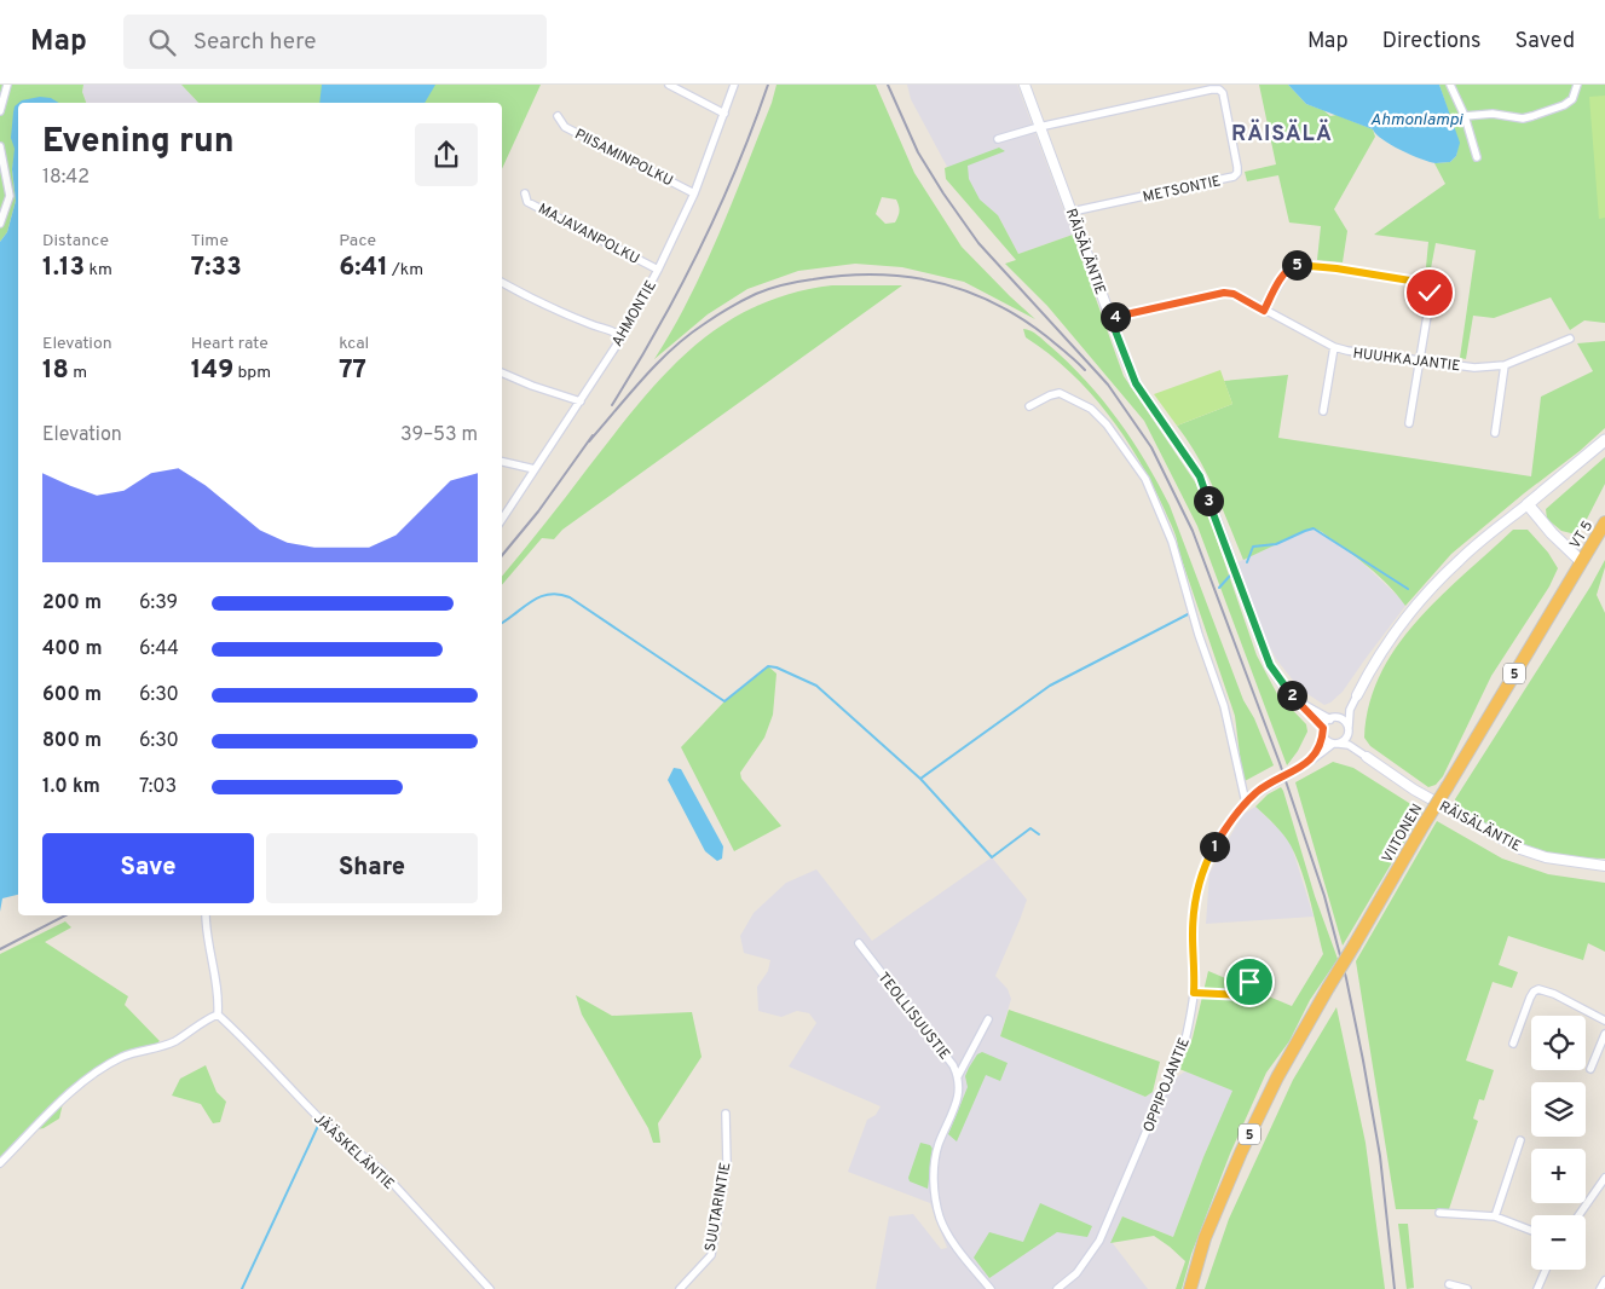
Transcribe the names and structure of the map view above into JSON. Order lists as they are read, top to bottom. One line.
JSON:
{"streets":{"highway":["VT 5","5","VIITONEN"],"street":["PIISAMINPOLKU","METSONTIE","MAJAVANPOLKU","RÄISÄLÄNTIE","AHMONTIE","HUUHKAJANTIE","TEOLLISUUSTIE","OPPIPOJANTIE","JÄÄSKELÄNTIE","SUUTARINTIE"]},"crossings":[["PIISAMINPOLKU","AHMONTIE"],["METSONTIE","RÄISÄLÄNTIE"],["MAJAVANPOLKU","AHMONTIE"],["RÄISÄLÄNTIE","HUUHKAJANTIE"],["VT 5","VIITONEN"]],"districts":["RÄISÄLÄ"],"water":["Ahmonlampi"],"page":{"header":"Map","search":"Search here","nav":["Map","Directions","Saved"],"heading":["Evening run","18:42"],"stats":[["Distance","1.13 km"],["Time","7:33"],["Pace","6:41 /km"],["Elevation","18 m"],["Heart rate","149 bpm"],["kcal","77"]],"pins":["5","4","3","2","1"],"chart":["Elevation","39–53 m"],"list":[{"name":"200 m","note":"6:39"},{"name":"400 m","note":"6:44"},{"name":"600 m","note":"6:30"},{"name":"800 m","note":"6:30"},{"name":"1.0 km","note":"7:03"}],"buttons":["Save","Share"],"map_buttons":["+","−"]}}
